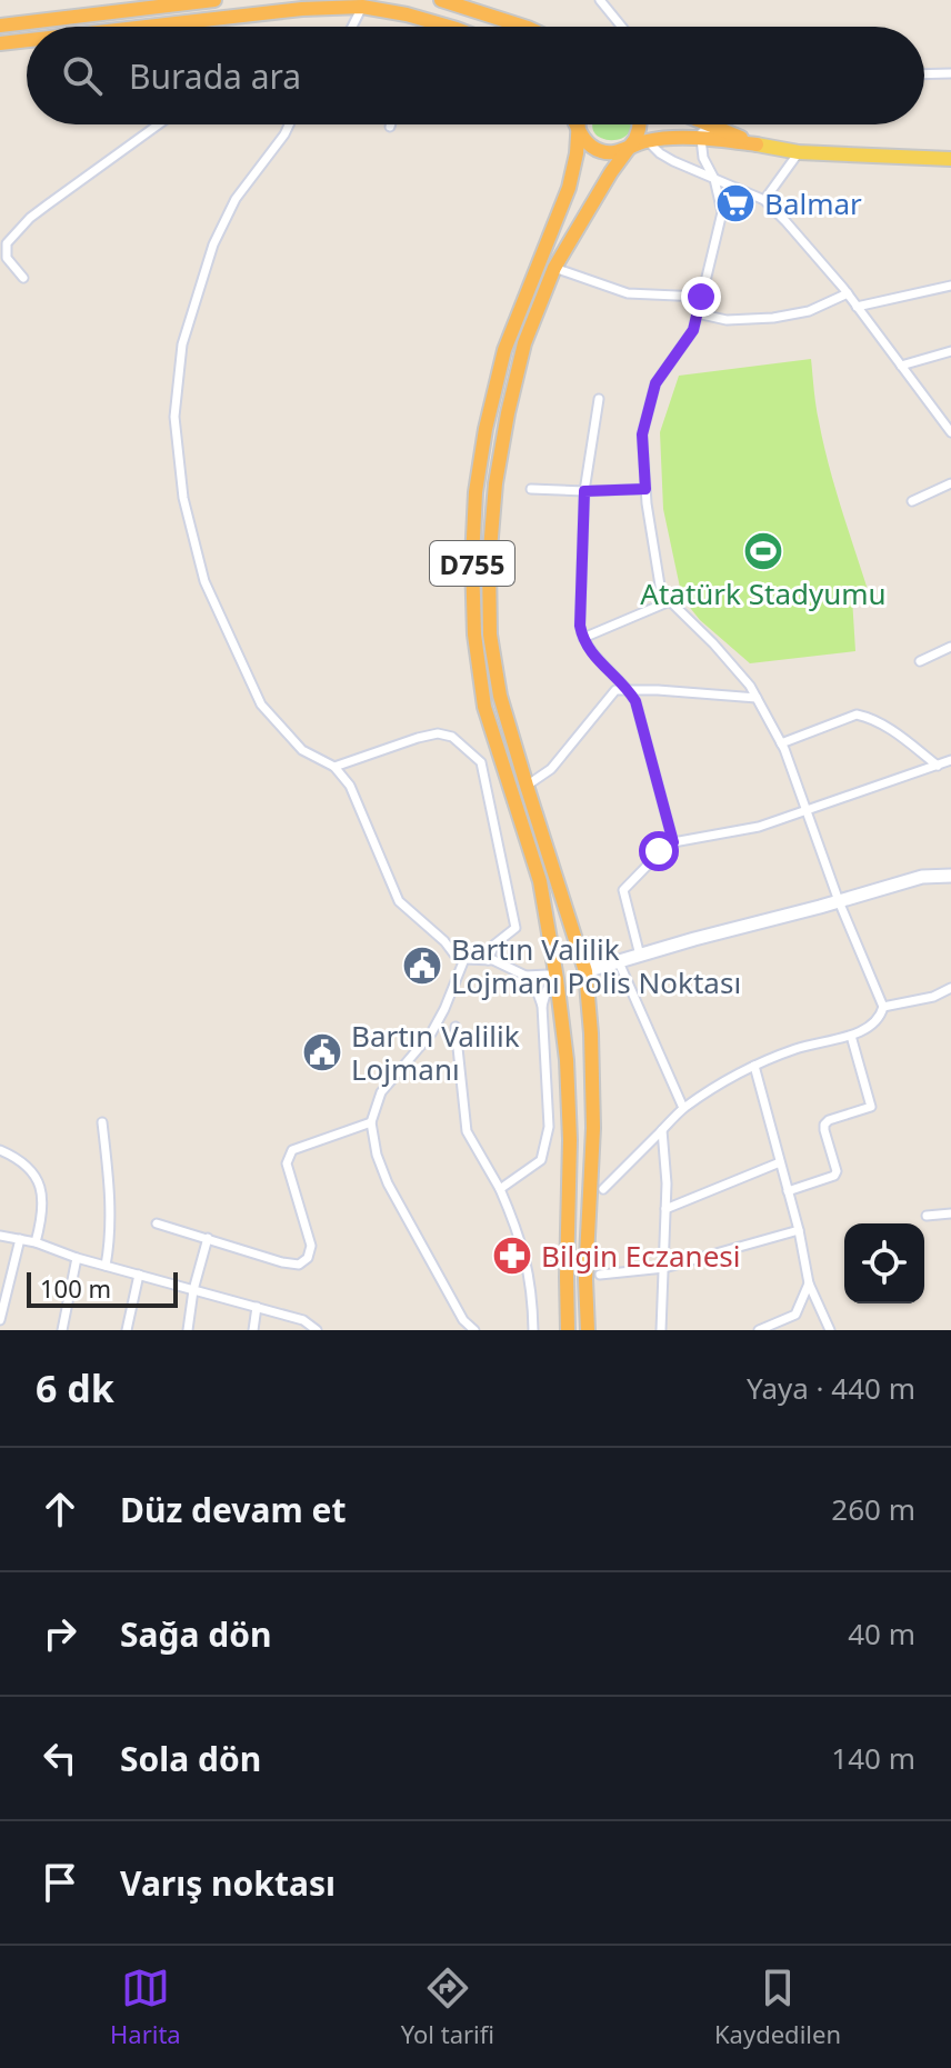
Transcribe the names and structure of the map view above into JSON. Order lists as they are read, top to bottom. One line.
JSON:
{"streets":{"highway":["D755"]},"places":{"supermarket":["Balmar"],"sports":["Atatürk Stadyumu"],"public building":["Bartın Valilik Lojmanı Polis Noktası","Bartın Valilik Lojmanı"],"pharmacy":["Bilgin Eczanesi"]},"scale_bar":"100 m","page":{"search":"Burada ara","scale":"100 m","heading":["6 dk","Yaya · 440 m"],"list":[["Düz devam et","260 m"],["Sağa dön","40 m"],["Sola dön","140 m"],"Varış noktası"],"nav":["Harita","Yol tarifi","Kaydedilen"]}}
